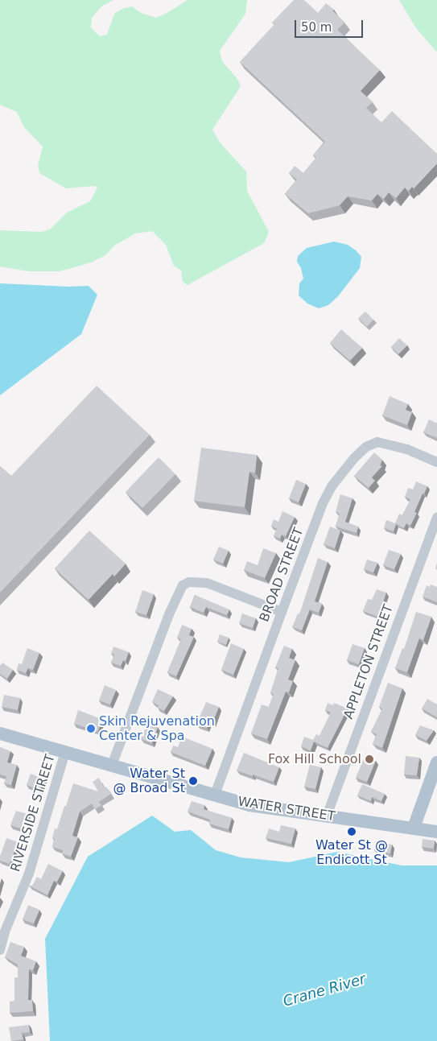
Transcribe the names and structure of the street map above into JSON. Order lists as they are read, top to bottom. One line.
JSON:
{"streets":{"main road":["WATER STREET"],"street":["BROAD STREET","APPLETON STREET","RIVERSIDE STREET"]},"crossings":[["BROAD STREET","WATER STREET"],["APPLETON STREET","WATER STREET"],["WATER STREET","RIVERSIDE STREET"]],"water":["Crane River"],"places":["Skin Rejuvenation Center & Spa","Fox Hill School","Water St @ Broad St","Water St @ Endicott St"],"scale_bar":"50 m"}
